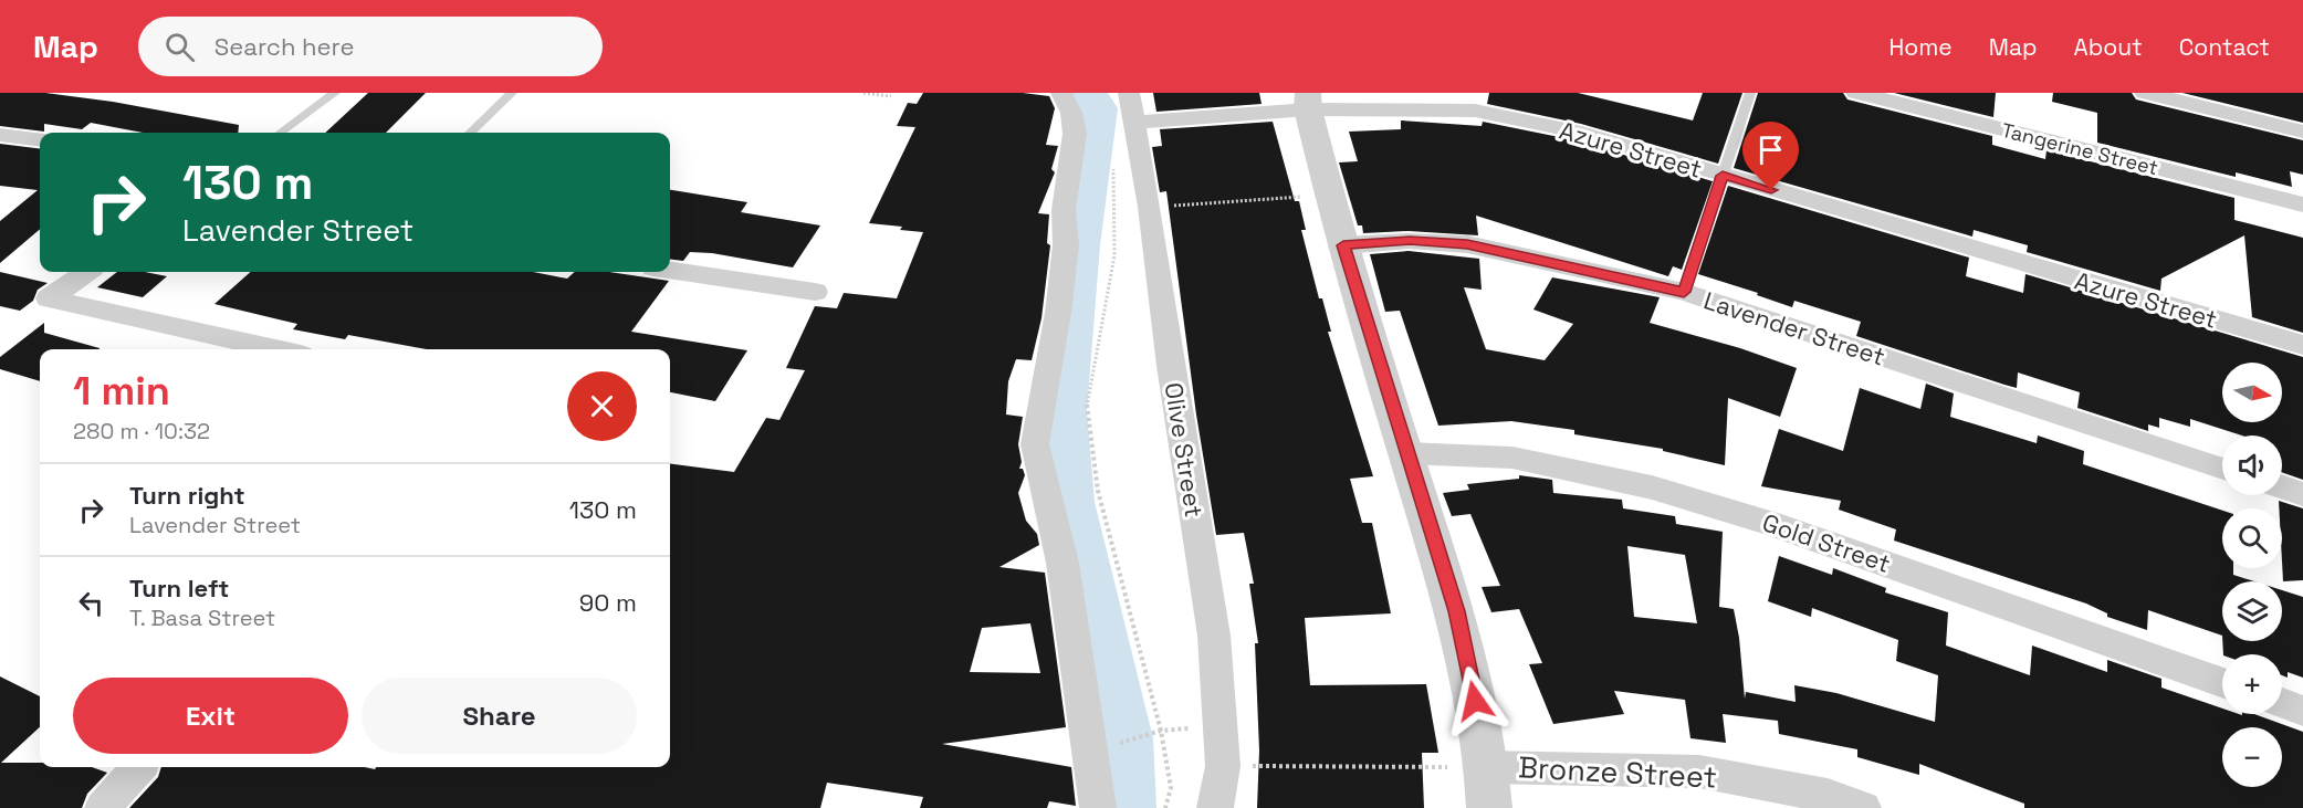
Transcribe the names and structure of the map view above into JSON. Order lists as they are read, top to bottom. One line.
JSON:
{"streets":{"street":["Azure Street","Tangerine Street","Lavender Street","Olive Street","Gold Street","Bronze Street"]},"crossings":[["Azure Street","Olive Street"]],"north":"right","page":{"header":"Map","search":"Search here","nav":["Home","Map","About","Contact"],"turn":["130 m","Lavender Street"],"heading":["1 min","280 m · 10:32"],"map_buttons":["+","−"],"list":[{"name":"Turn right","note":"Lavender Street","value":"130 m"},{"name":"Turn left","note":"T. Basa Street","value":"90 m"}],"buttons":["Exit","Share"]}}
